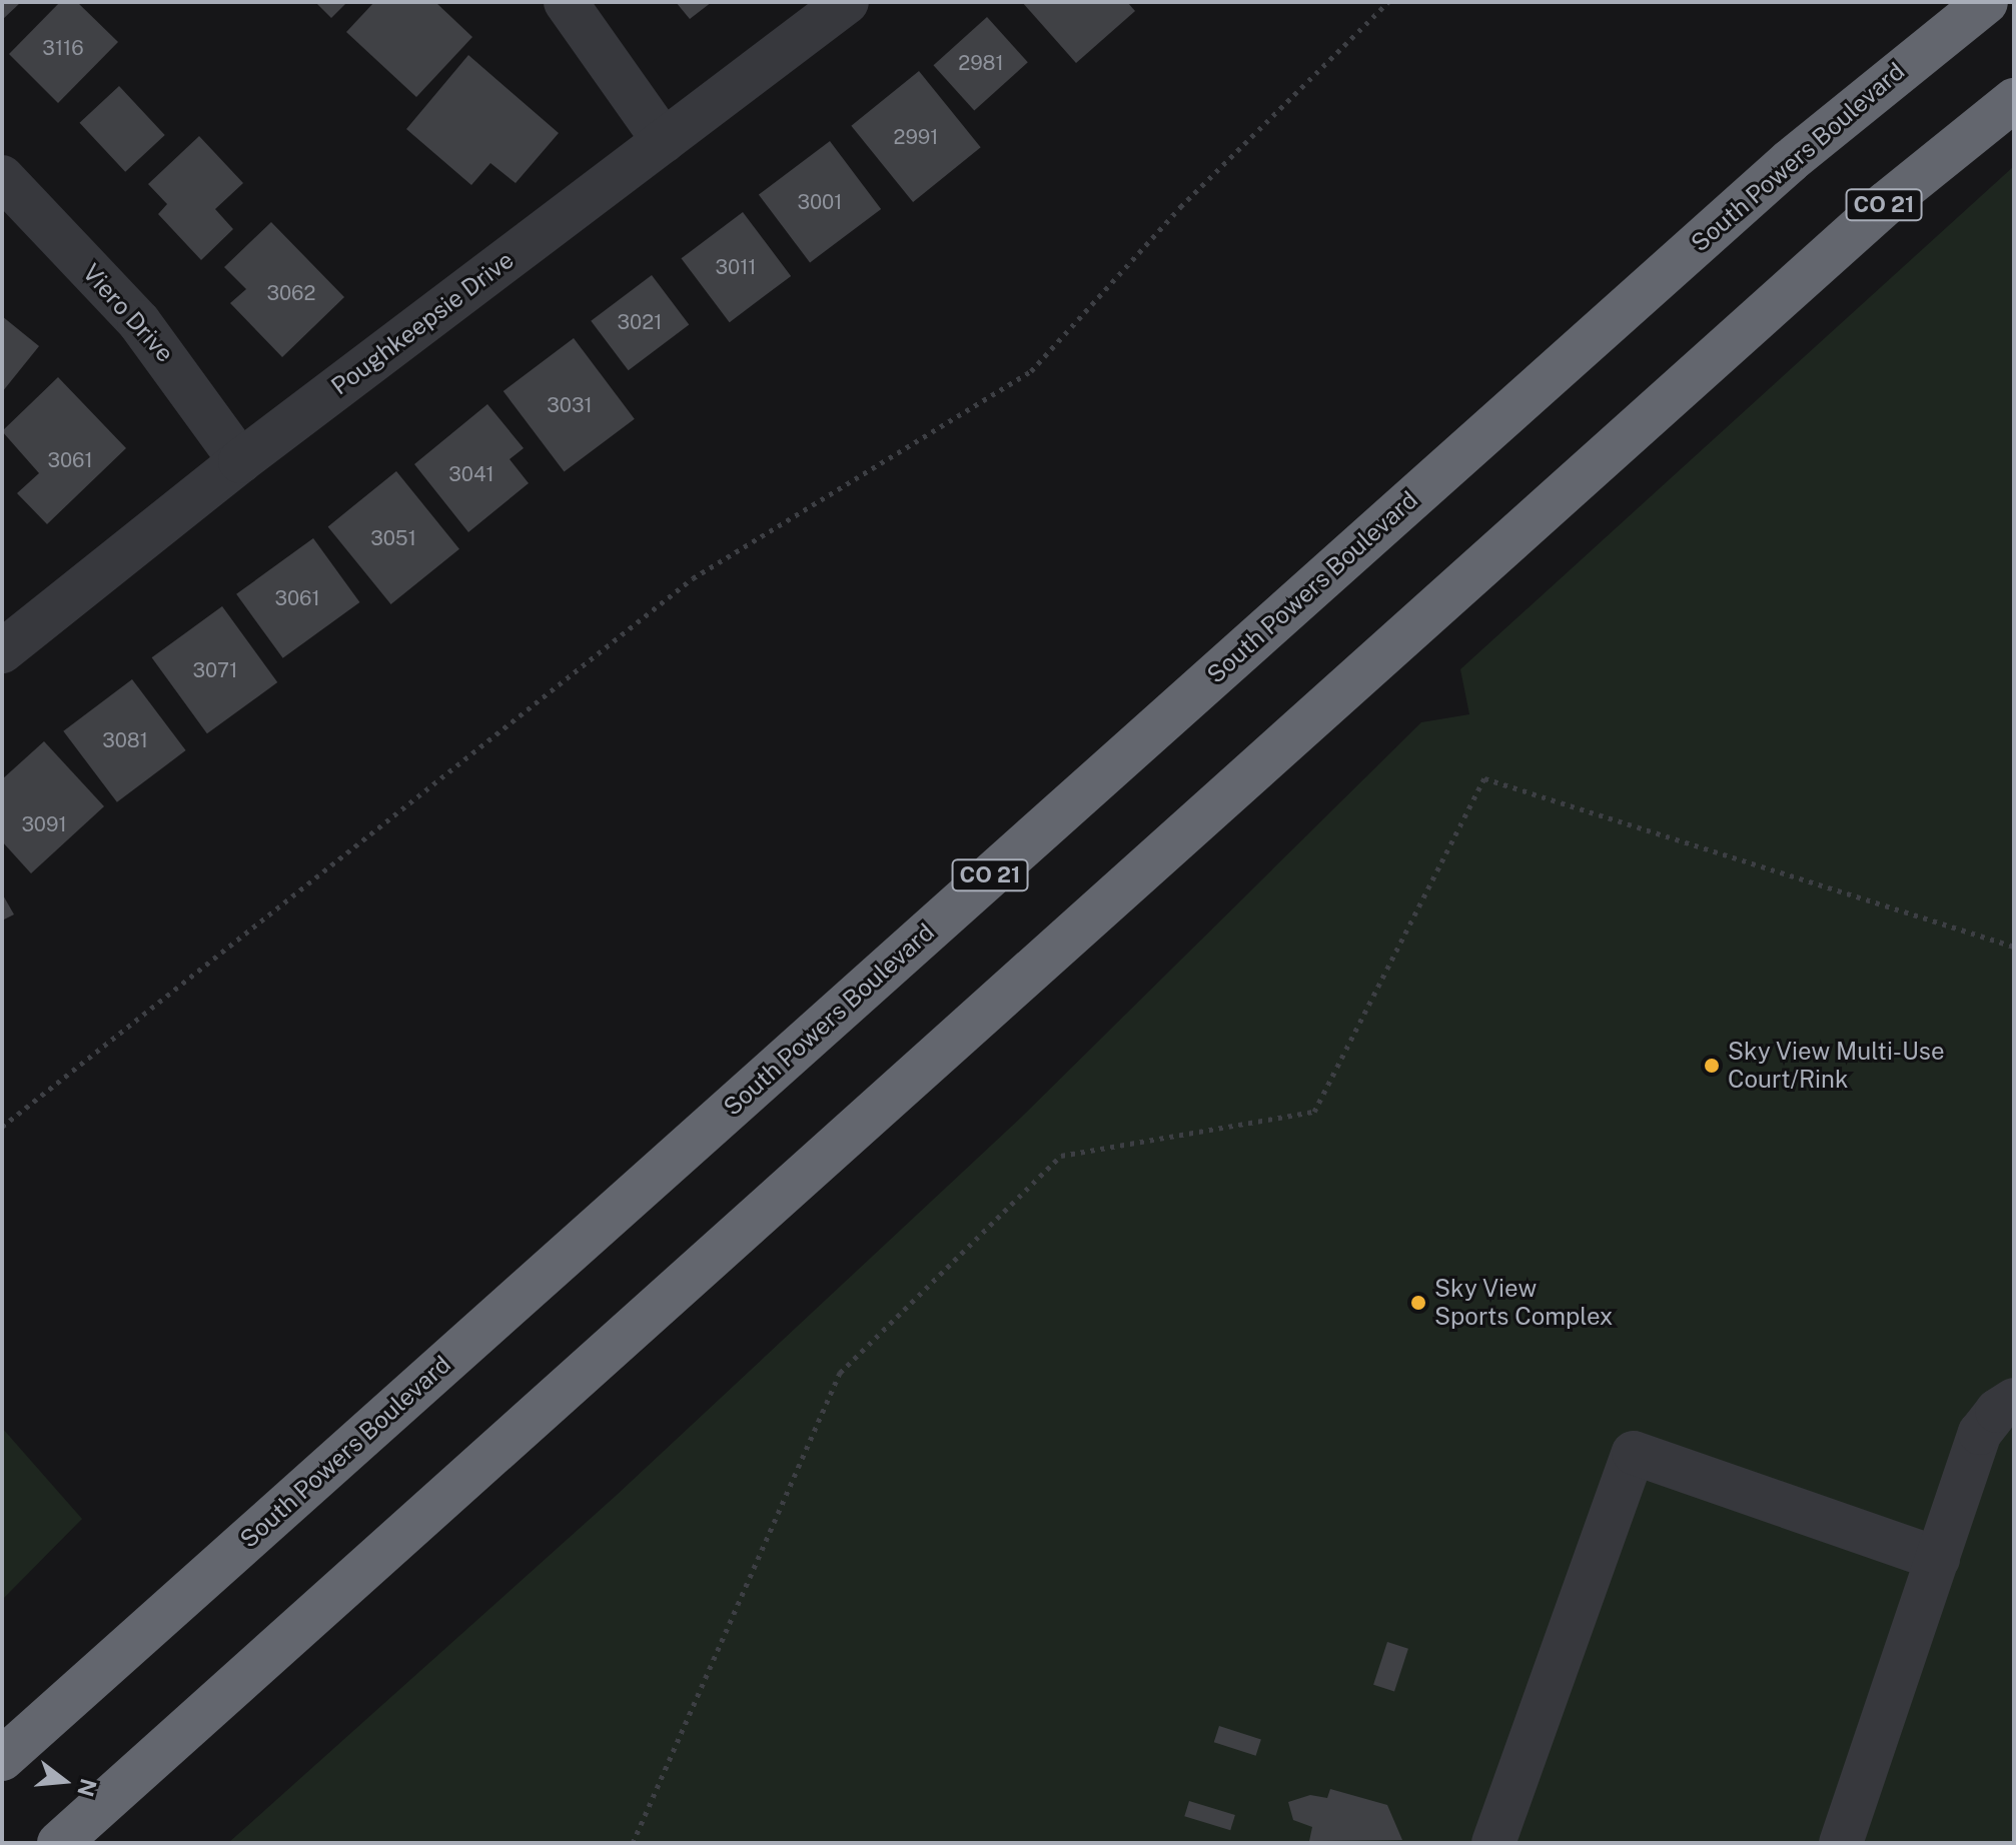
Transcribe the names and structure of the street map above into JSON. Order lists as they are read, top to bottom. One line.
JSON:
{"streets":{"highway":["South Powers Boulevard","CO 21"],"street":["Viero Drive","Poughkeepsie Drive"]},"crossings":[["Viero Drive","Poughkeepsie Drive"]],"places":["Sky View Multi-Use Court/Rink","Sky View Sports Complex"],"house_numbers":["3116","2981","2991","3001","3011","3062","3021","3031","3061","3041","3051","3061","3071","3081","3091"],"north":"right"}
